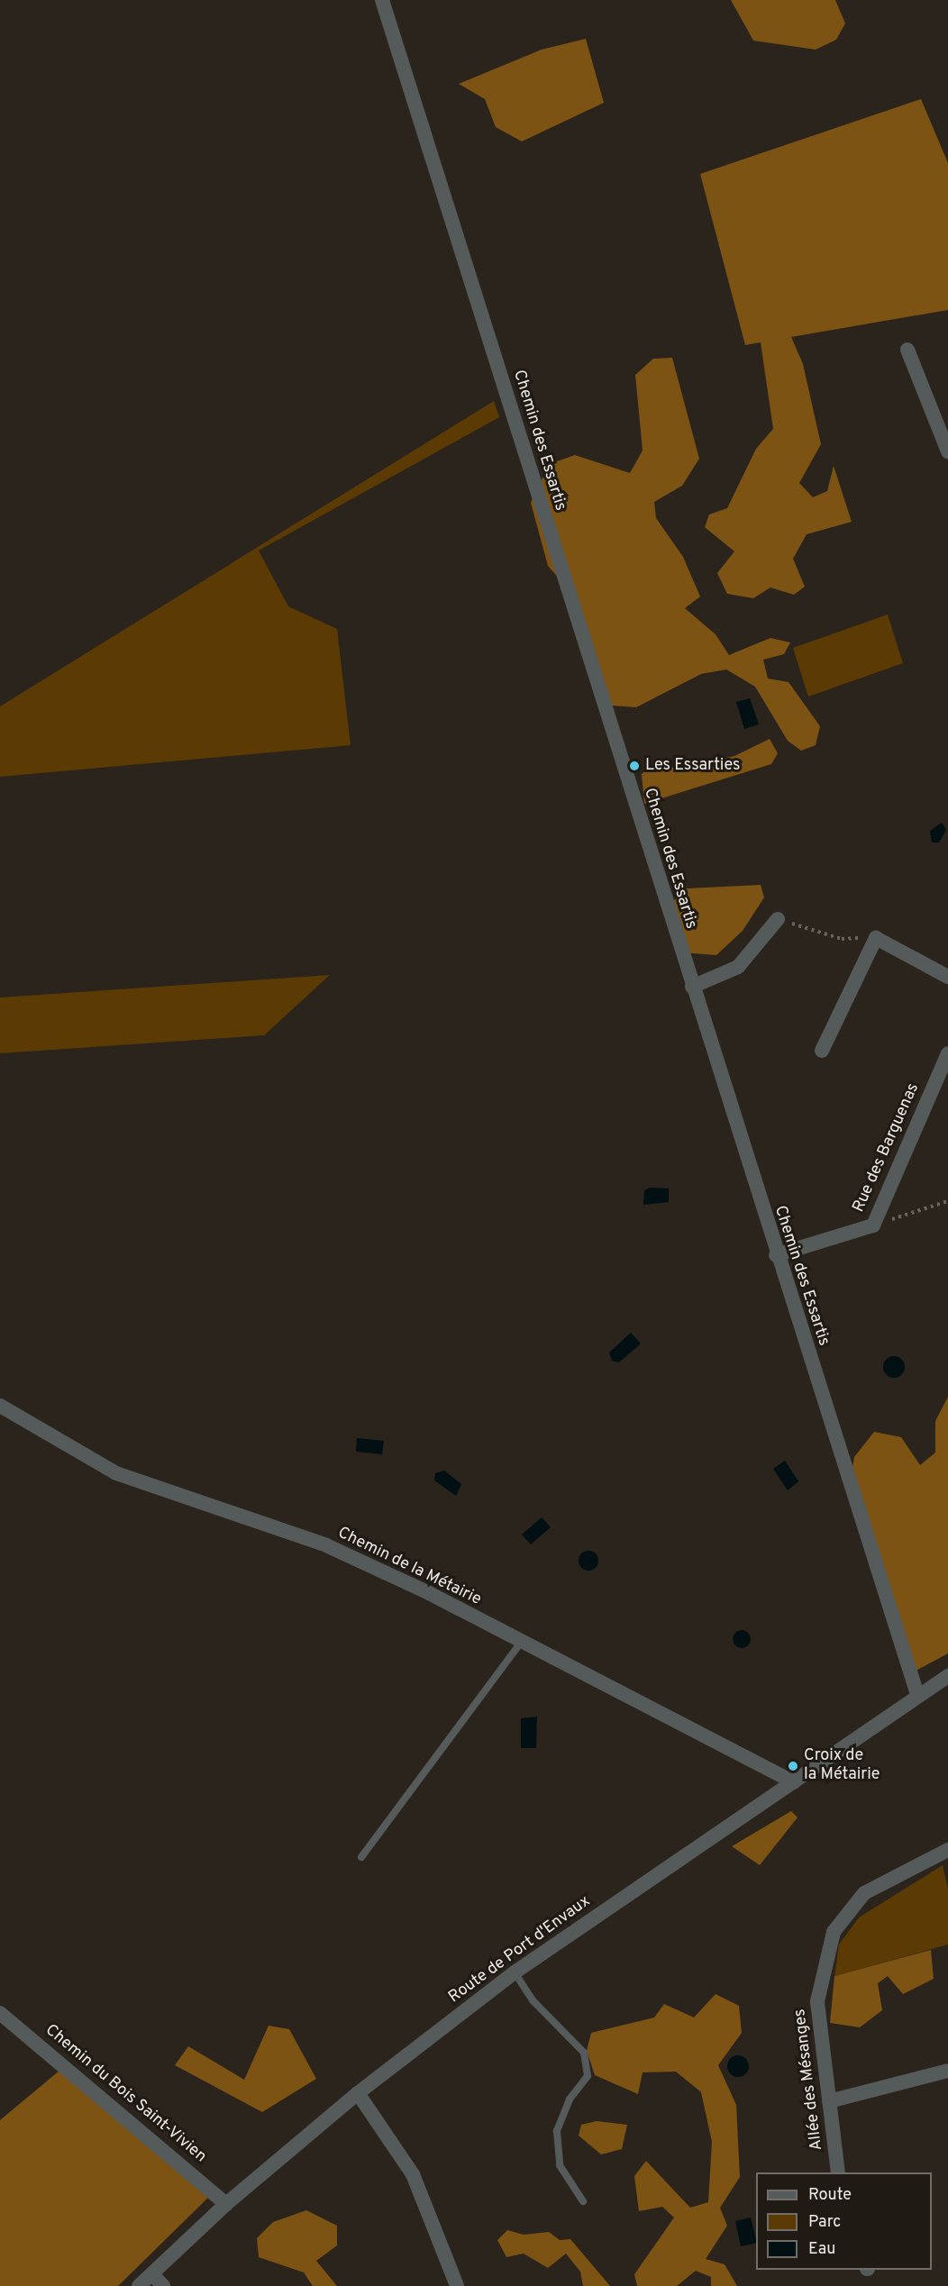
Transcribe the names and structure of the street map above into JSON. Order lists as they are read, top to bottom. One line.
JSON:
{"streets":{"street":["Chemin des Essartis","Rue des Barguenas","Chemin de la Métairie","Route de Port d'Envaux","Allée des Mésanges","Chemin du Bois Saint-Vivien"]},"crossings":[["Chemin des Essartis","Rue des Barguenas"],["Chemin des Essartis","Route de Port d'Envaux"],["Chemin de la Métairie","Route de Port d'Envaux"],["Route de Port d'Envaux","Chemin du Bois Saint-Vivien"]],"places":["Les Essarties","Croix de la Métairie"],"legend":["Route","Parc","Eau"]}
